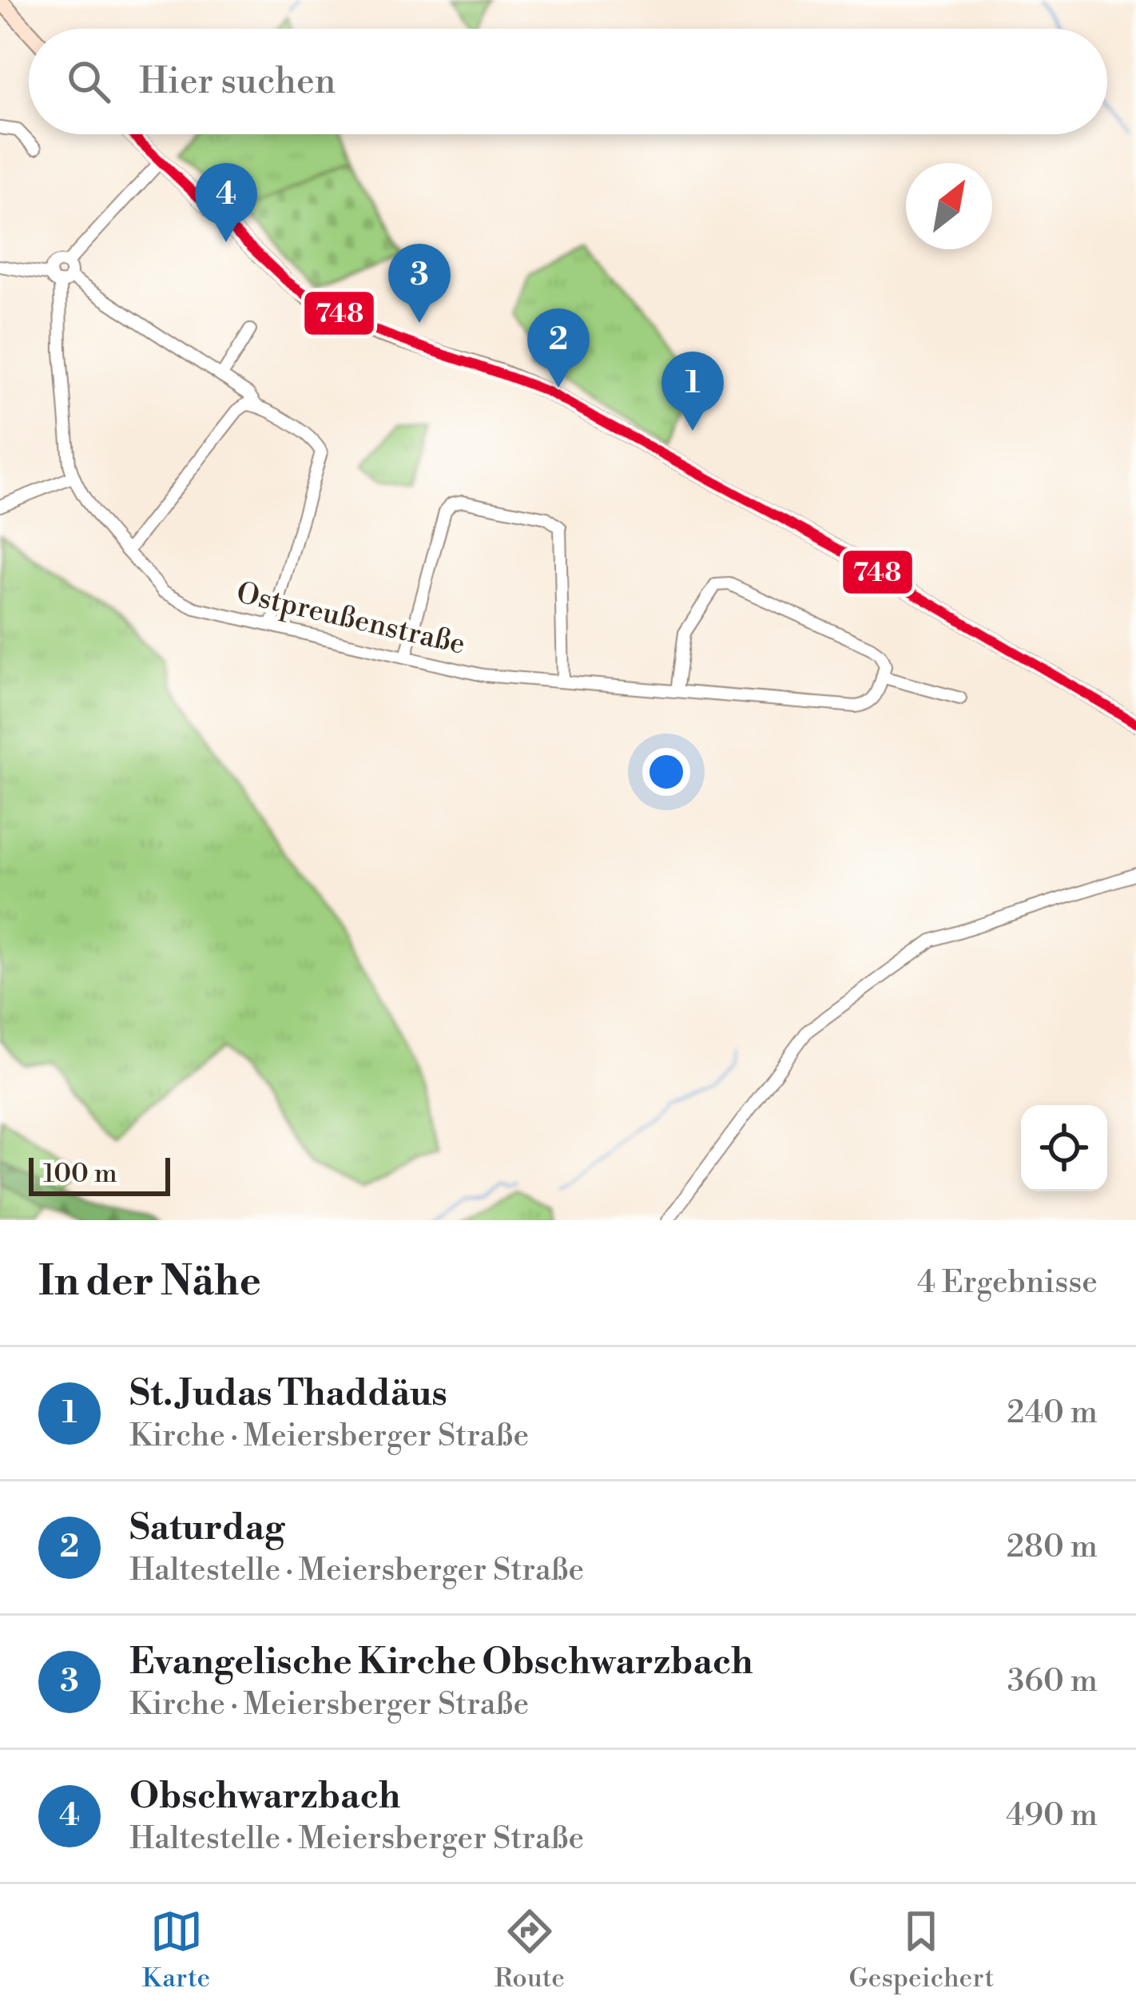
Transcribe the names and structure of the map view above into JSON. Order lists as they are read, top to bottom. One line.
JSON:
{"streets":{"street":["Ostpreußenstraße"]},"lines":["transit line 748"],"scale_bar":"100 m","north":"top right","page":{"search":"Hier suchen","pins":["4","3","2","1"],"scale":"100 m","heading":["In der Nähe","4 Ergebnisse"],"list":[{"mark":"1","name":"St. Judas Thaddäus","note":"Kirche · Meiersberger Straße","value":"240 m"},{"mark":"2","name":"Saturdag","note":"Haltestelle · Meiersberger Straße","value":"280 m"},{"mark":"3","name":"Evangelische Kirche Obschwarzbach","note":"Kirche · Meiersberger Straße","value":"360 m"},{"mark":"4","name":"Obschwarzbach","note":"Haltestelle · Meiersberger Straße","value":"490 m"}],"nav":["Karte","Route","Gespeichert"]}}
